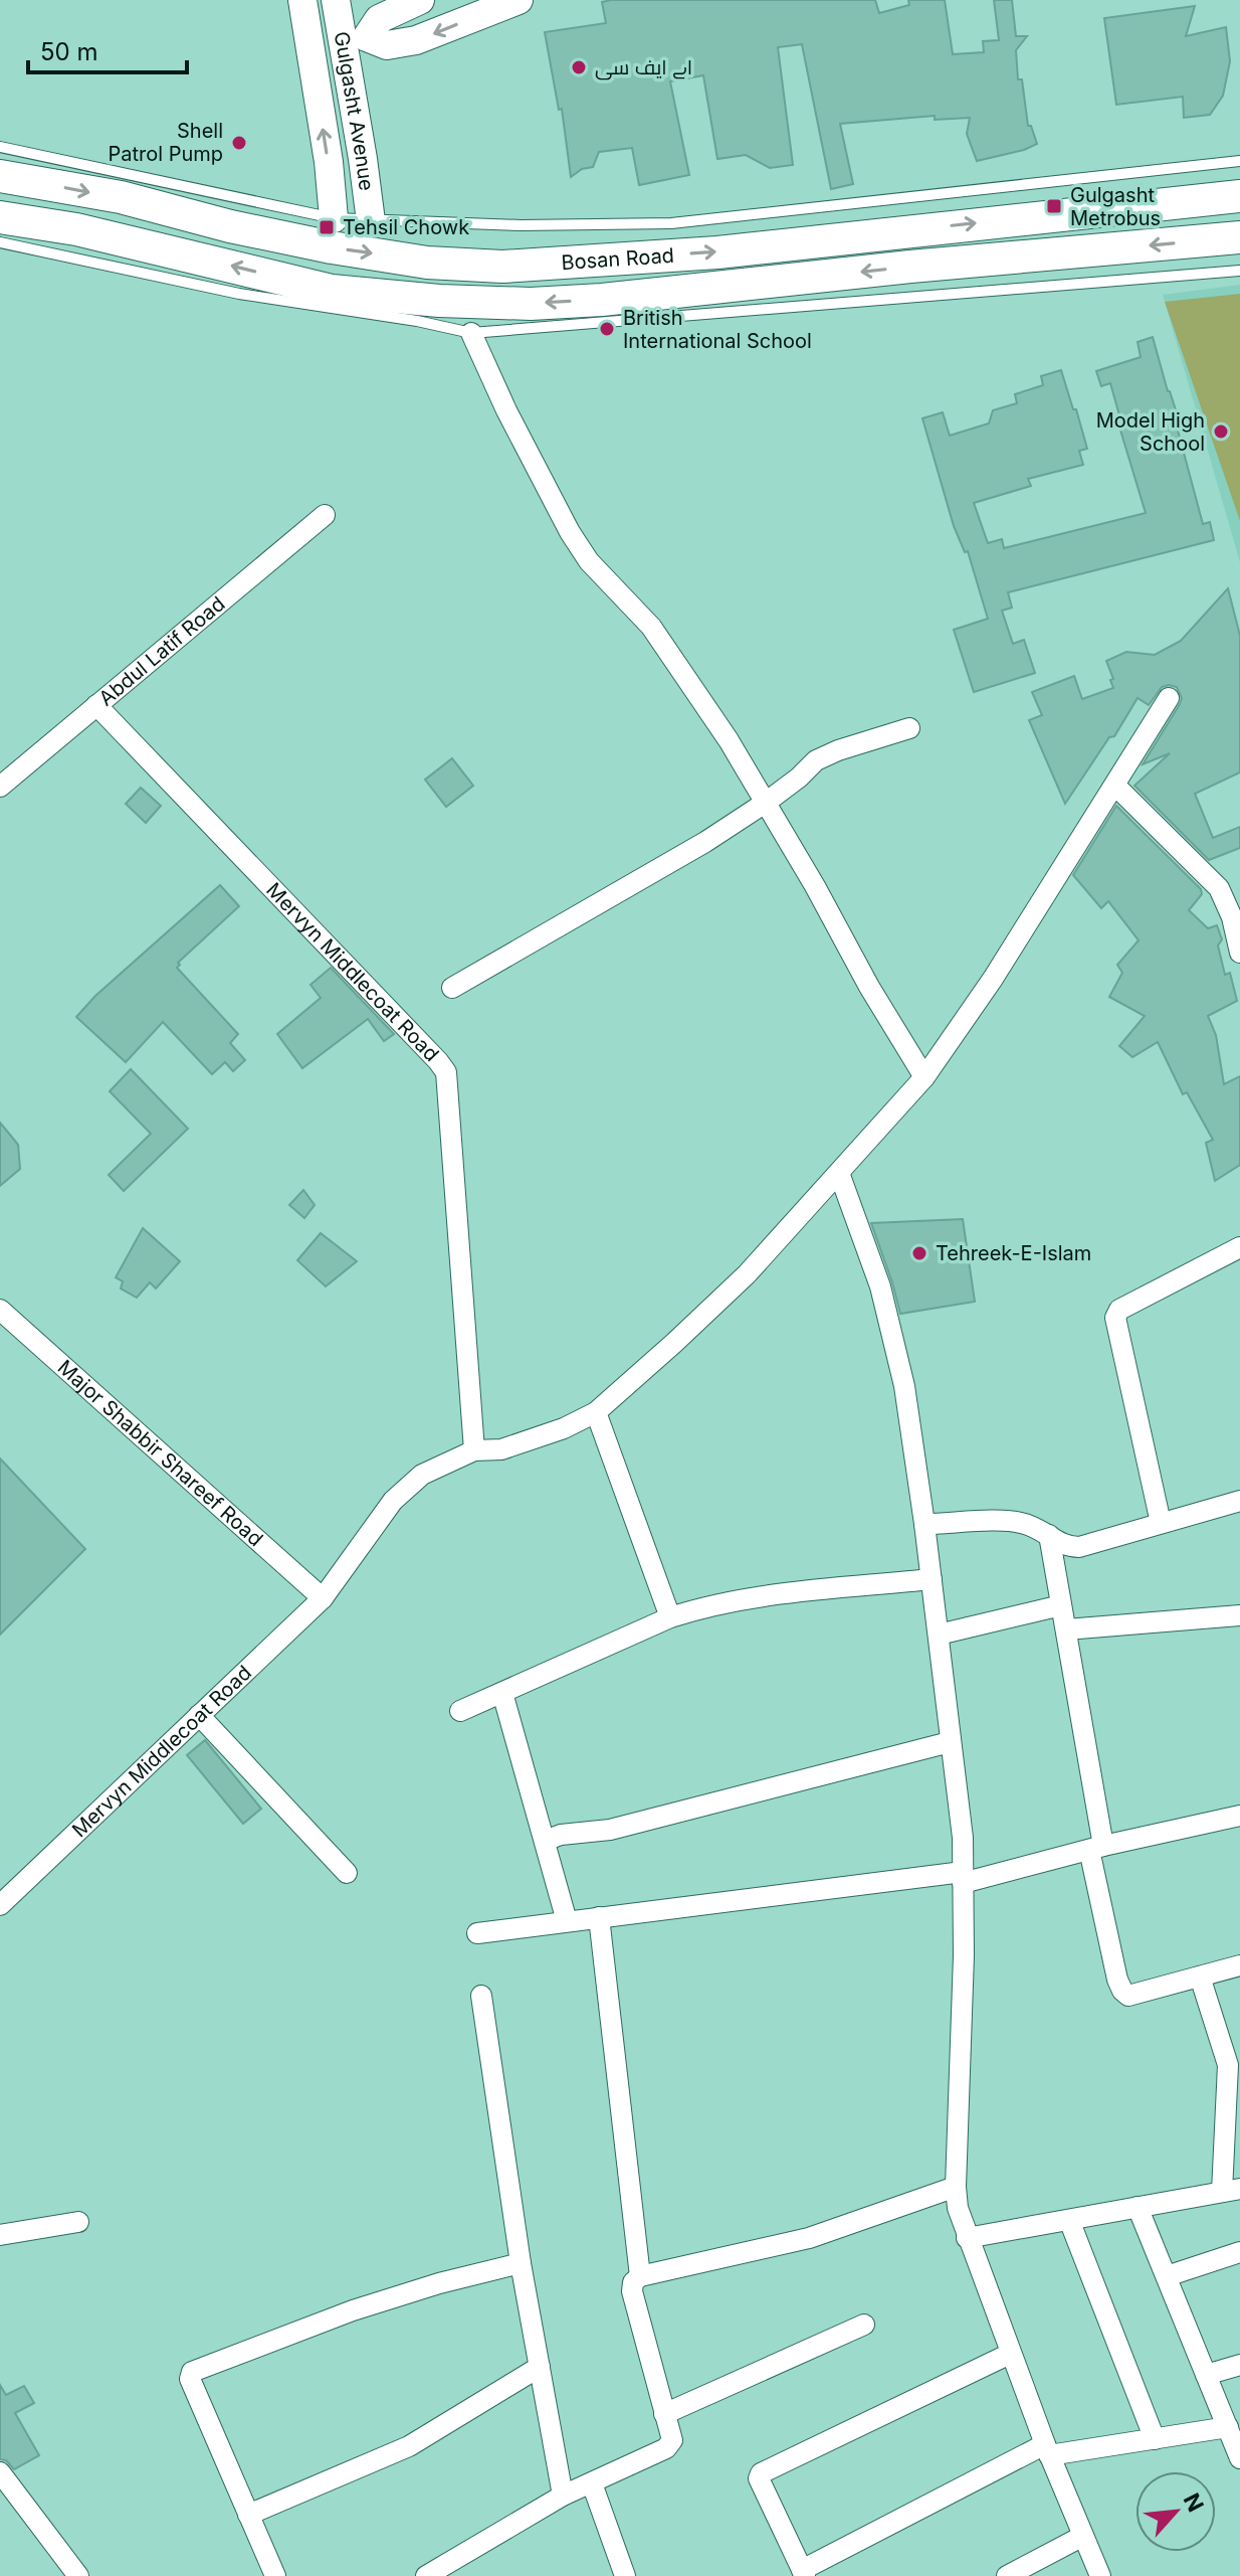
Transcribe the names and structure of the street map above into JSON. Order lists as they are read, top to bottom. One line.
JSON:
{"streets":{"main road":["Bosan Road"],"street":["Gulgasht Avenue","Abdul Latif Road","Mervyn Middlecoat Road","Major Shabbir Shareef Road"]},"crossings":[["Abdul Latif Road","Mervyn Middlecoat Road"],["Mervyn Middlecoat Road","Major Shabbir Shareef Road"]],"places":{"other":["اے ایف سی","Shell Patrol Pump","British International School","Model High School","Tehreek-E-Islam"],"transit":["Gulgasht Metrobus","Tehsil Chowk"]},"scale_bar":"50 m","north":"top right"}
